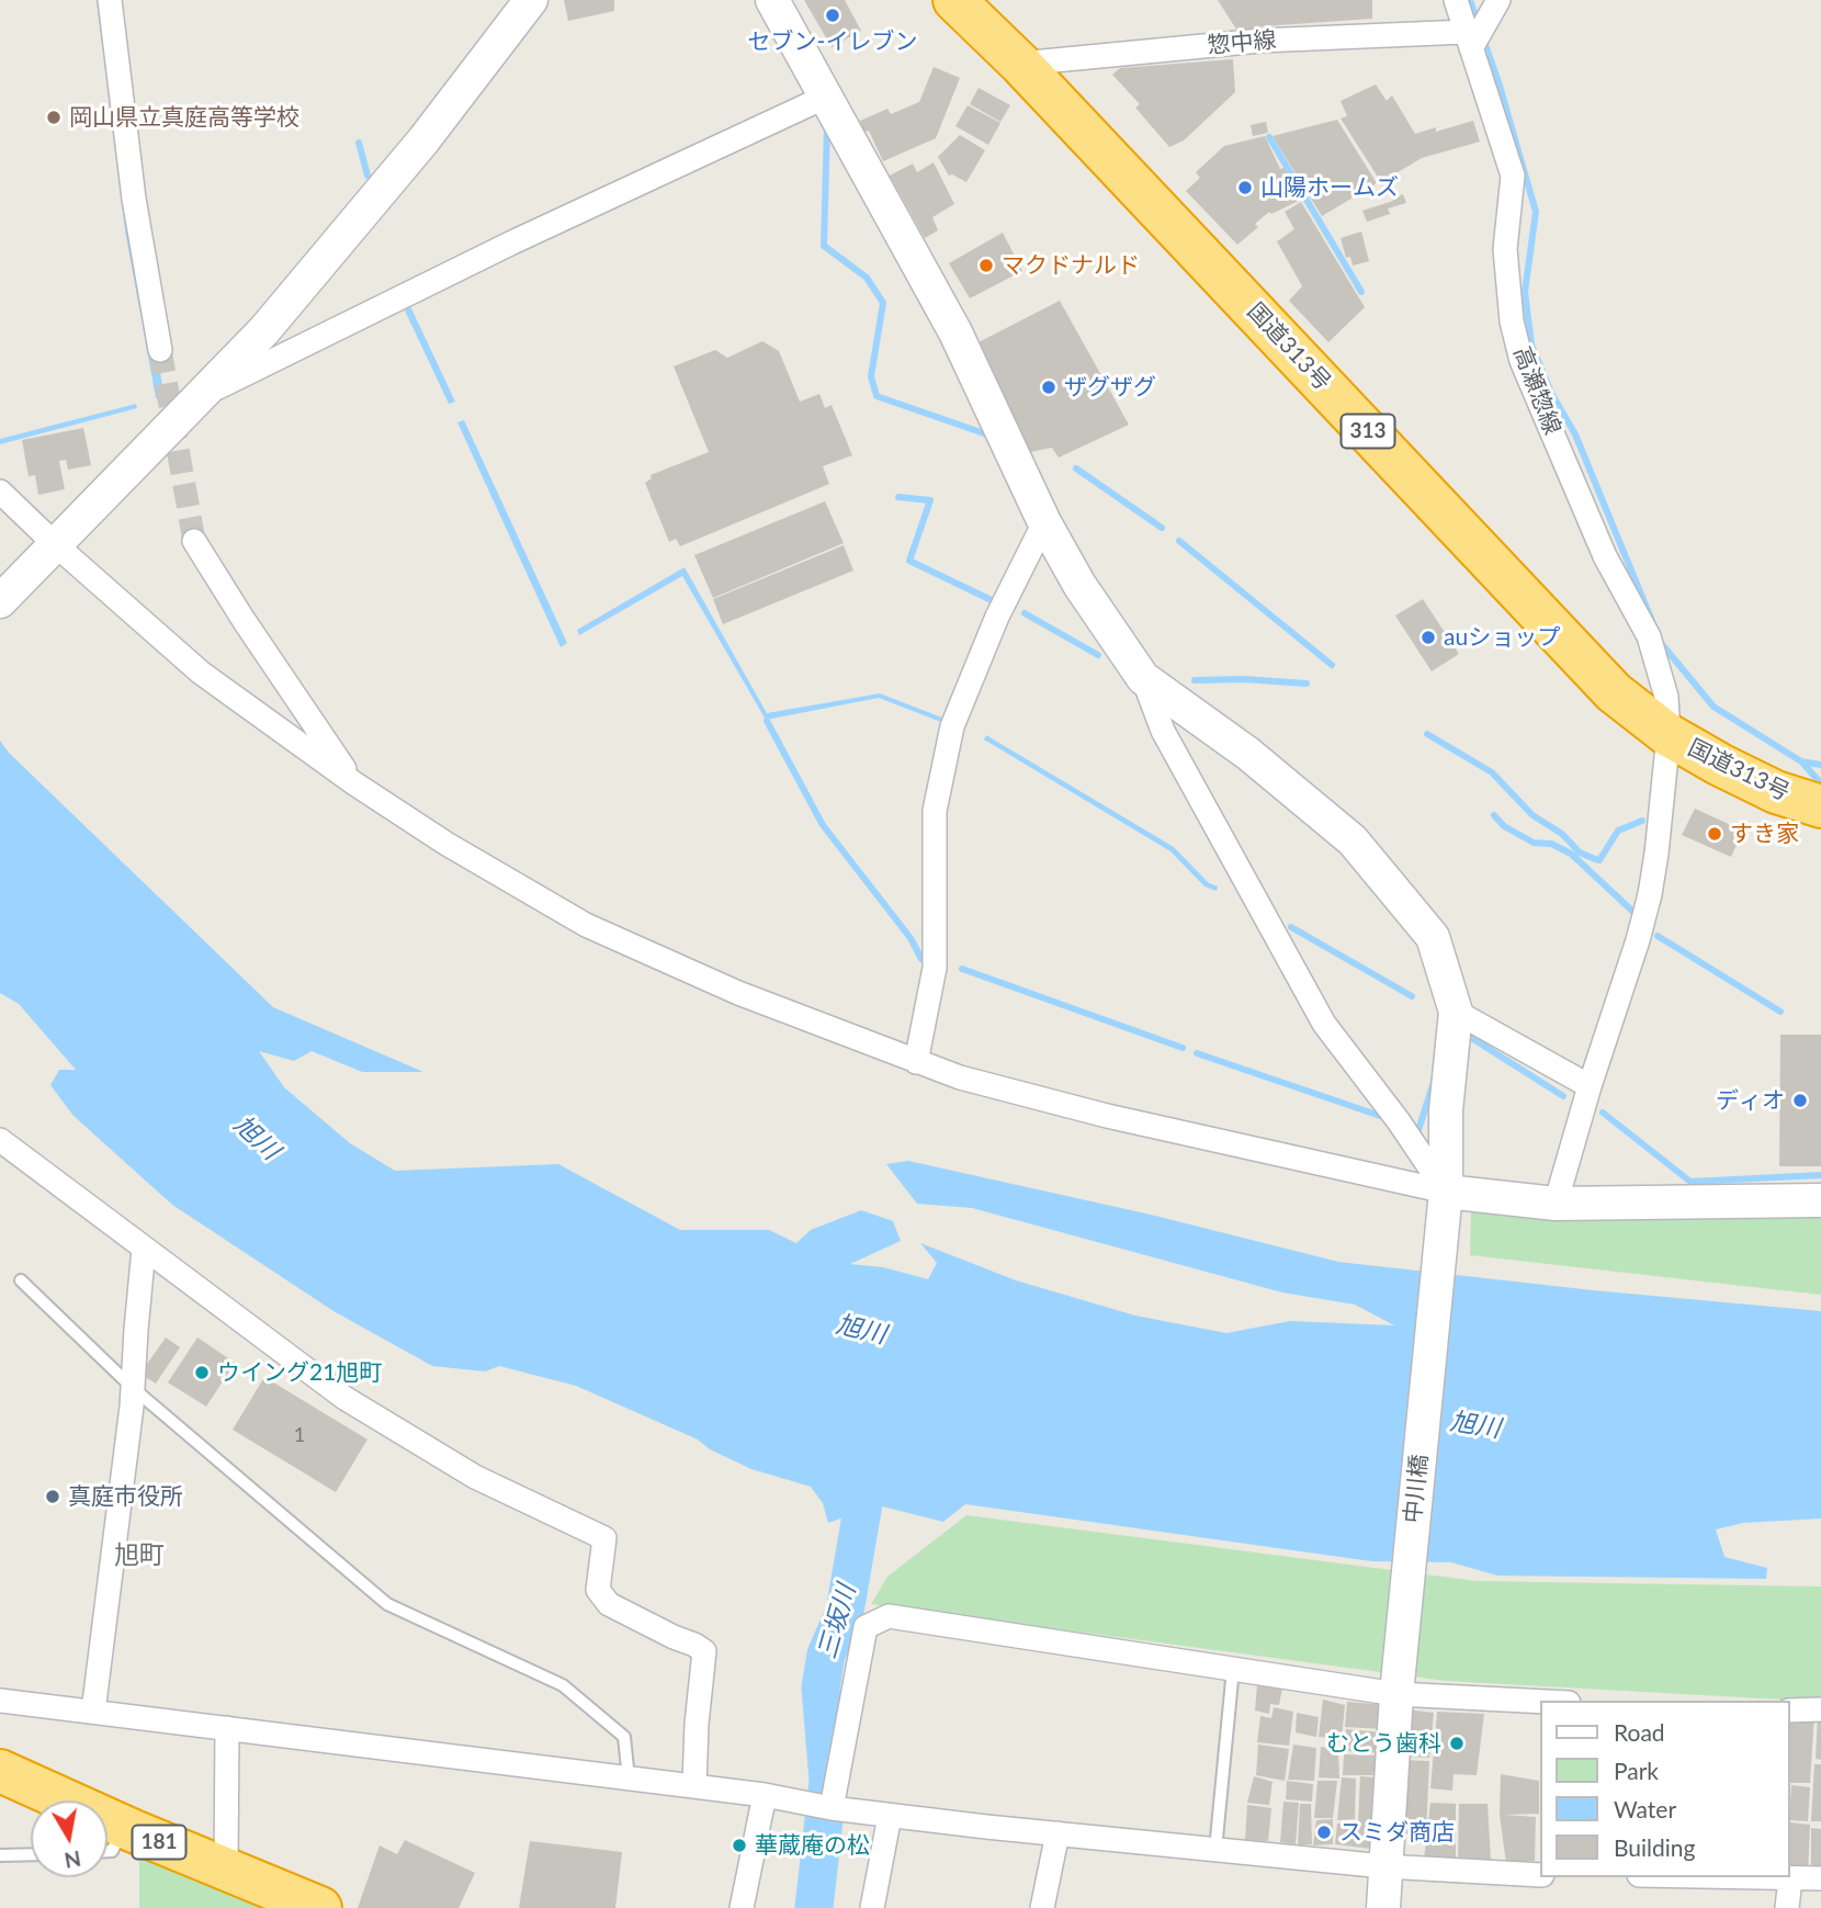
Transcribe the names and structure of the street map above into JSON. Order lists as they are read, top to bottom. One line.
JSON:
{"streets":{"highway":["国道313号","313","181"],"street":["惣中線","高瀬惣線","中川橋"]},"crossings":[["惣中線","国道313号"],["惣中線","高瀬惣線"],["国道313号","高瀬惣線"]],"districts":["旭町"],"water":["旭川","三坂川"],"places":["セブン-イレブン","岡山県立真庭高等学校","山陽ホームズ","マクドナルド","ザグザグ","auショップ","すき家","ディオ","ウイング21旭町","真庭市役所","むとう歯科","スミダ商店","華蔵庵の松"],"house_numbers":["1"],"legend":["Road","Park","Water","Building"],"north":"bottom"}
